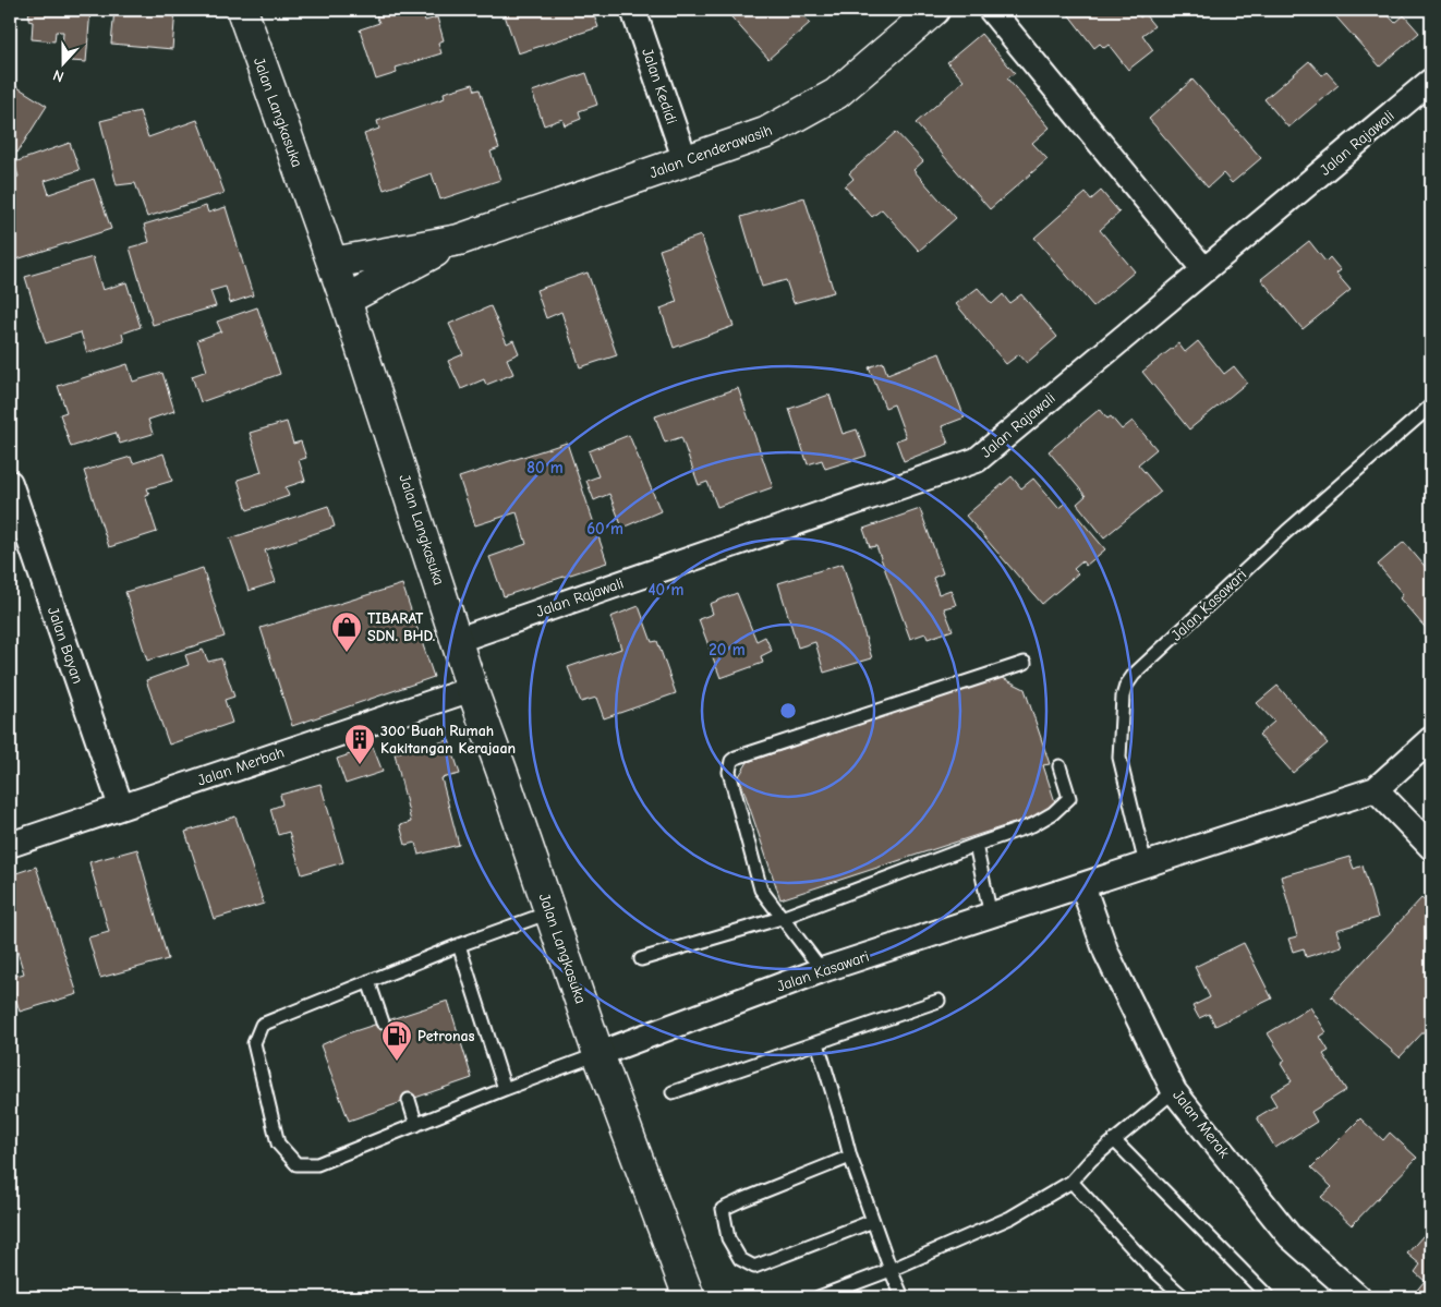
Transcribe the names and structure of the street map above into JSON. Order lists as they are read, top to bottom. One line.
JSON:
{"streets":{"main road":["Jalan Langkasuka","Jalan Cenderawasih"],"street":["Jalan Kedidi","Jalan Rajawali","Jalan Kasawari","Jalan Bayan","Jalan Merbah","Jalan Merak"]},"crossings":[["Jalan Kedidi","Jalan Cenderawasih"],["Jalan Langkasuka","Jalan Rajawali"],["Jalan Langkasuka","Jalan Cenderawasih"],["Jalan Langkasuka","Jalan Kasawari"],["Jalan Langkasuka","Jalan Merbah"],["Jalan Kasawari","Jalan Merak"],["Jalan Bayan","Jalan Merbah"]],"places":{"shop":["TIBARAT SDN. BHD."],"building":["300 Buah Rumah Kakitangan Kerajaan"],"fuel station":["Petronas"]},"north":"bottom","rings":["80 m","60 m","40 m","20 m"]}
